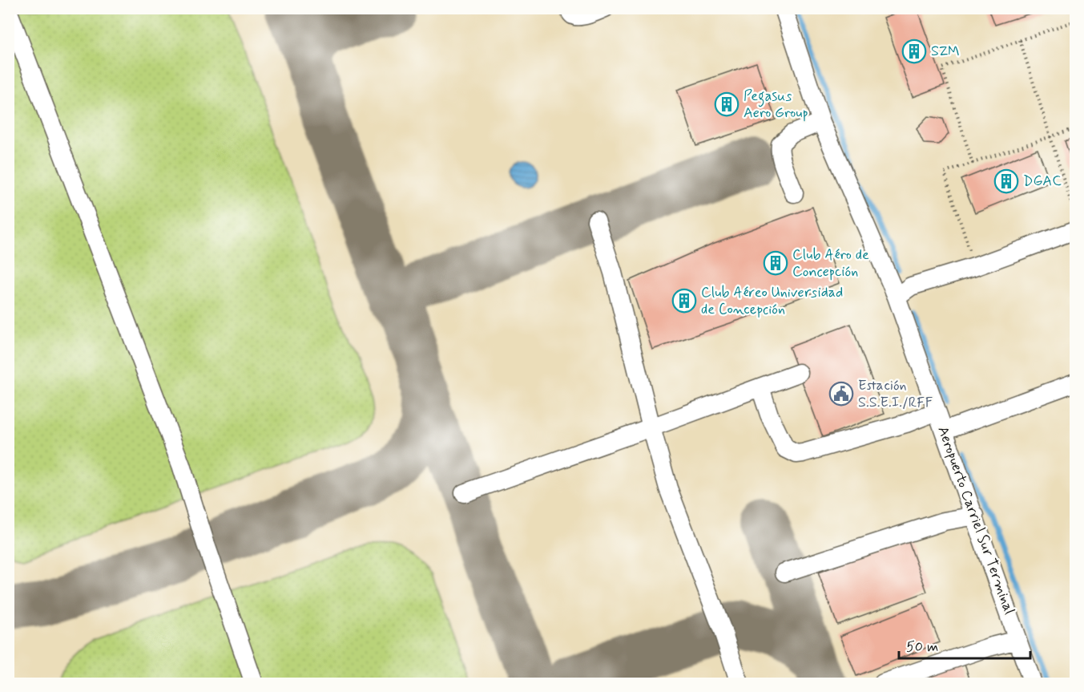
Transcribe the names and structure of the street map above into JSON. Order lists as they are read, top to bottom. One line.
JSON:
{"streets":{"lane":["Aeropuerto Carriel Sur Terminal"]},"places":{"building":["SZM","Pegasus Aero Group","DGAC","Club Aéro de Concepción","Club Aéreo Universidad de Concepción"],"public building":["Estación S.S.E.I./RFF"]},"scale_bar":"50 m"}
